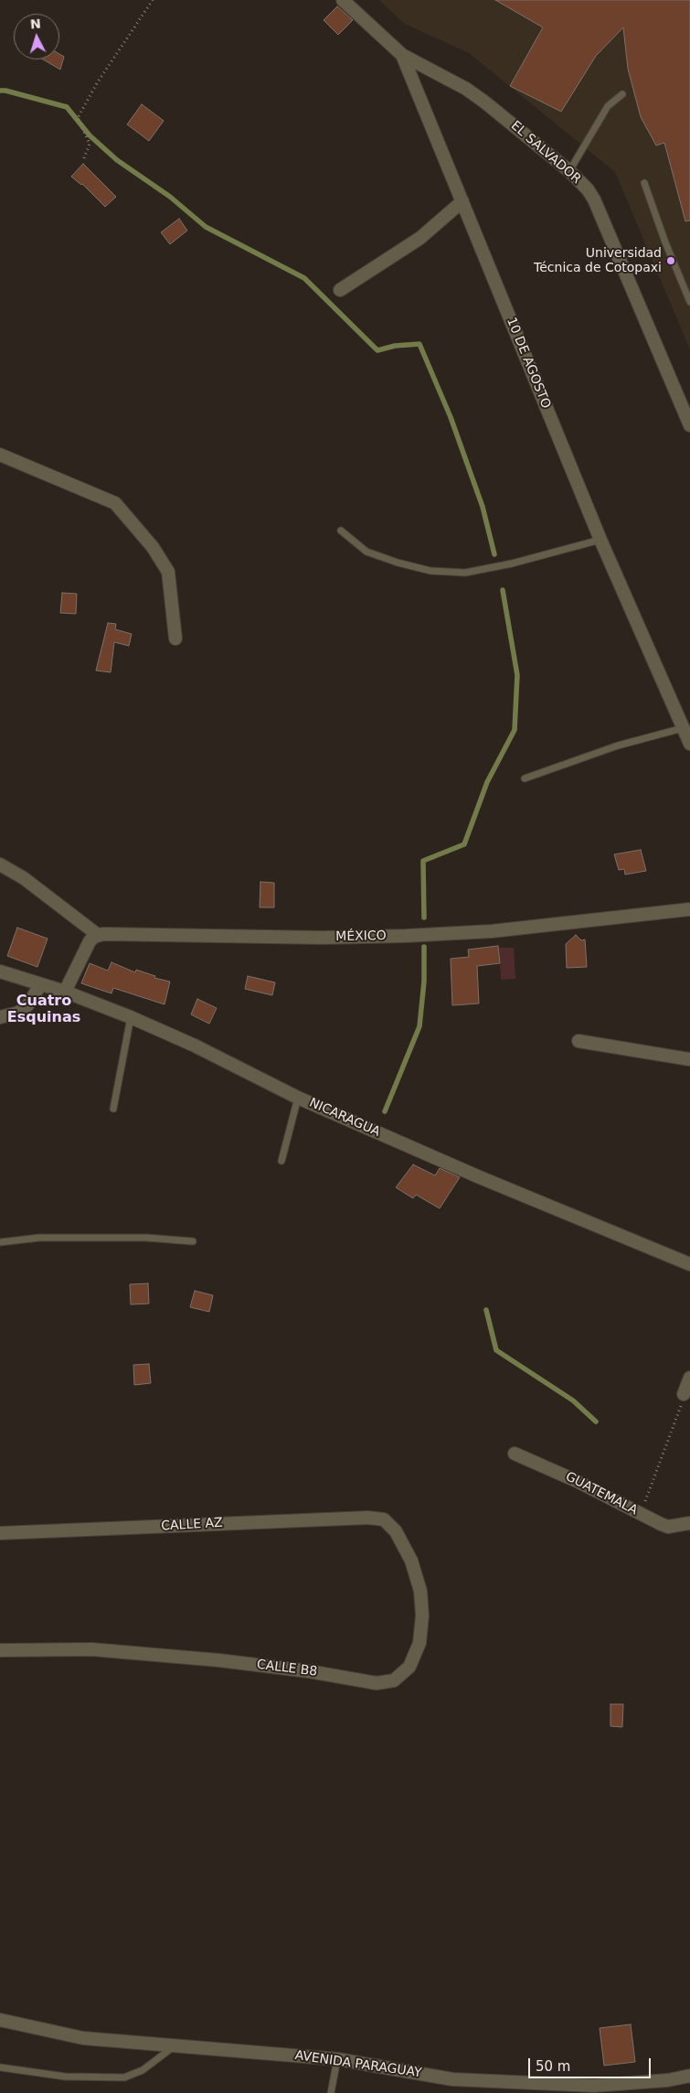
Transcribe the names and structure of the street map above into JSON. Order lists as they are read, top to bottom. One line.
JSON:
{"streets":{"street":["EL SALVADOR","10 DE AGOSTO","MÉXICO","NICARAGUA","GUATEMALA","CALLE AZ","CALLE B8","AVENIDA PARAGUAY"]},"crossings":[["EL SALVADOR","10 DE AGOSTO"],["CALLE AZ","CALLE B8"]],"districts":["Cuatro Esquinas"],"places":["Universidad Técnica de Cotopaxi"],"scale_bar":"50 m","north":"top"}
